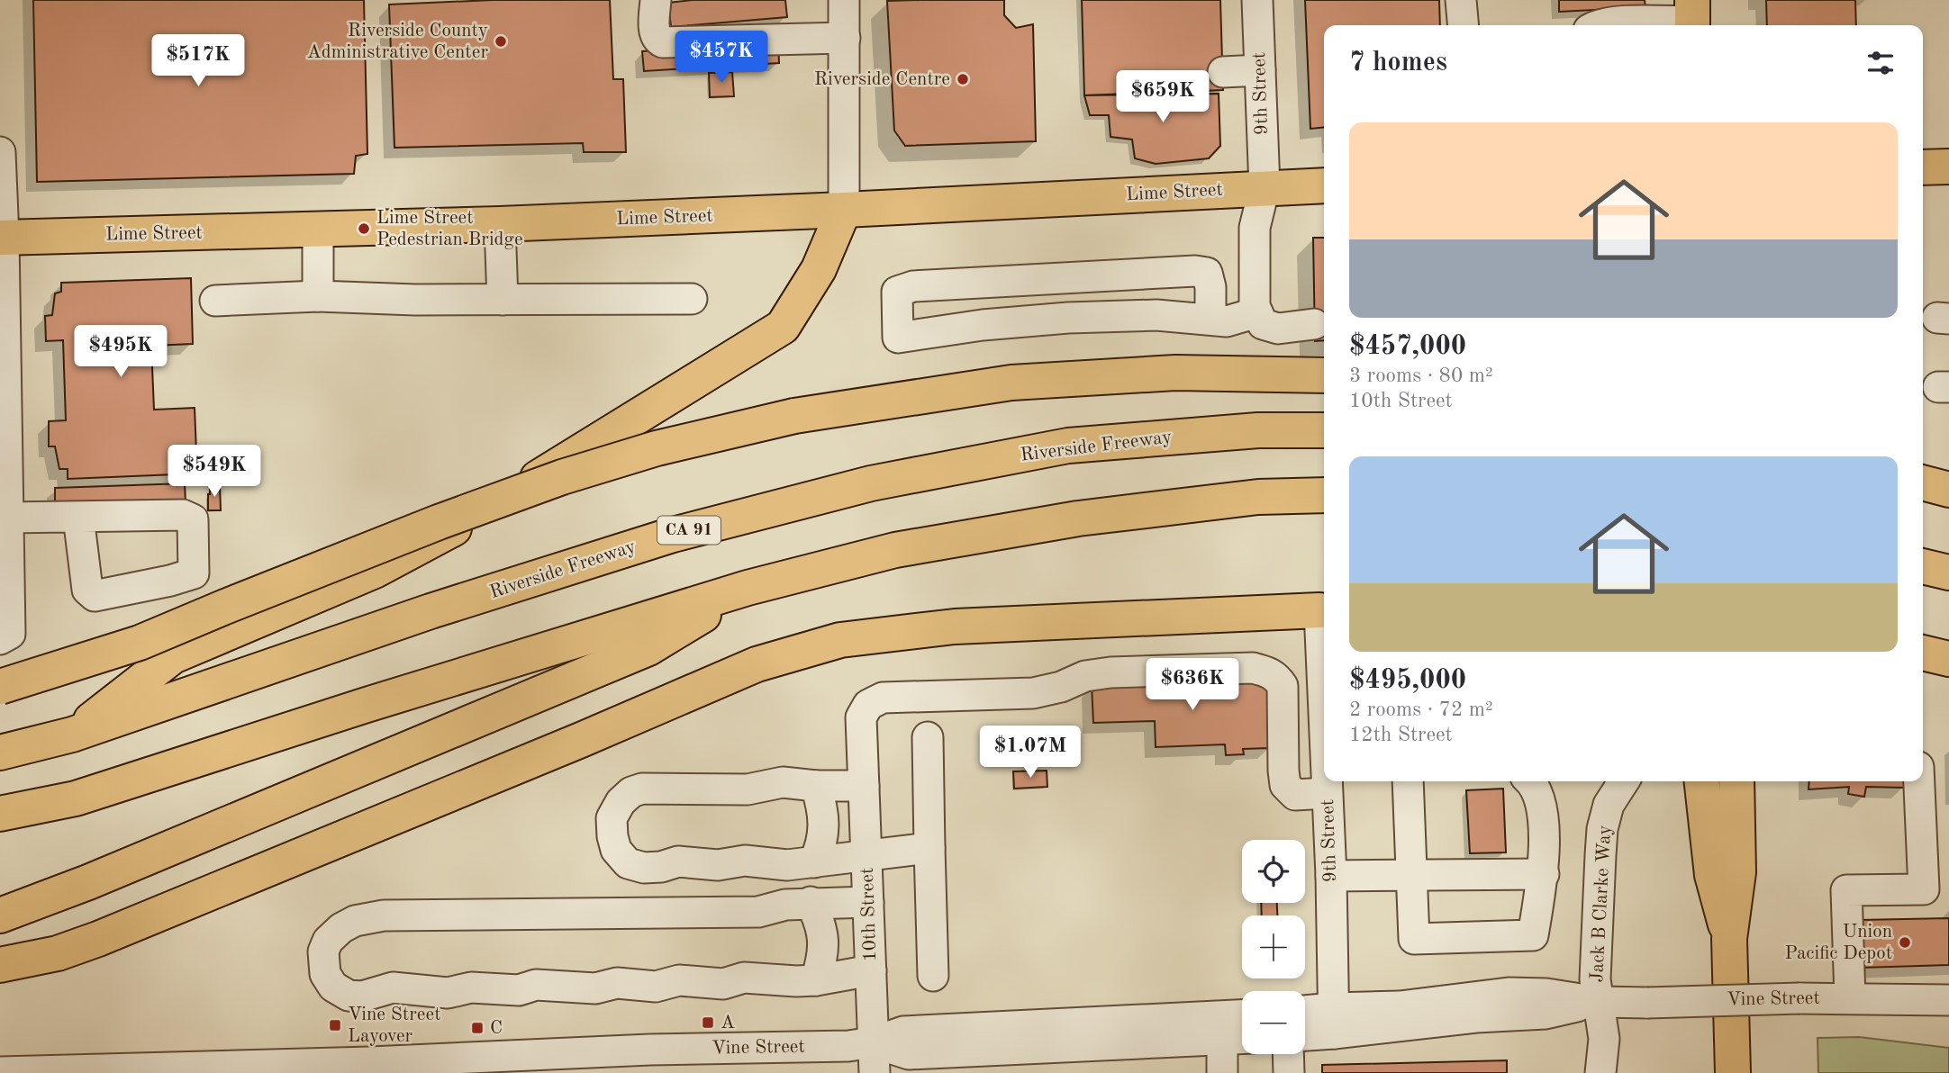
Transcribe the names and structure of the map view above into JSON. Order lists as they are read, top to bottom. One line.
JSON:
{"streets":{"main road":["Lime Street","Riverside Freeway","CA 91"],"street":["9th Street","Jack B Clarke Way","10th Street","Vine Street"]},"crossings":[["9th Street","Lime Street"],["9th Street","10th Street"],["9th Street","Vine Street"],["Jack B Clarke Way","Vine Street"],["10th Street","Vine Street"]],"places":{"other":["Riverside County Administrative Center","Riverside Centre","Lime Street Pedestrian Bridge","Union Pacific Depot"],"transit":["A","Vine Street Layover","C"]},"page":{"heading":"7 homes","price":["$457K","$517K","$659K","$495K","$549K","$636K","$1.07M"],"list":[{"name":"$457,000","note":"3 rooms · 80 m² · 10th Street"},{"name":"$495,000","note":"2 rooms · 72 m² · 12th Street"}],"map_buttons":["+","−"]}}
